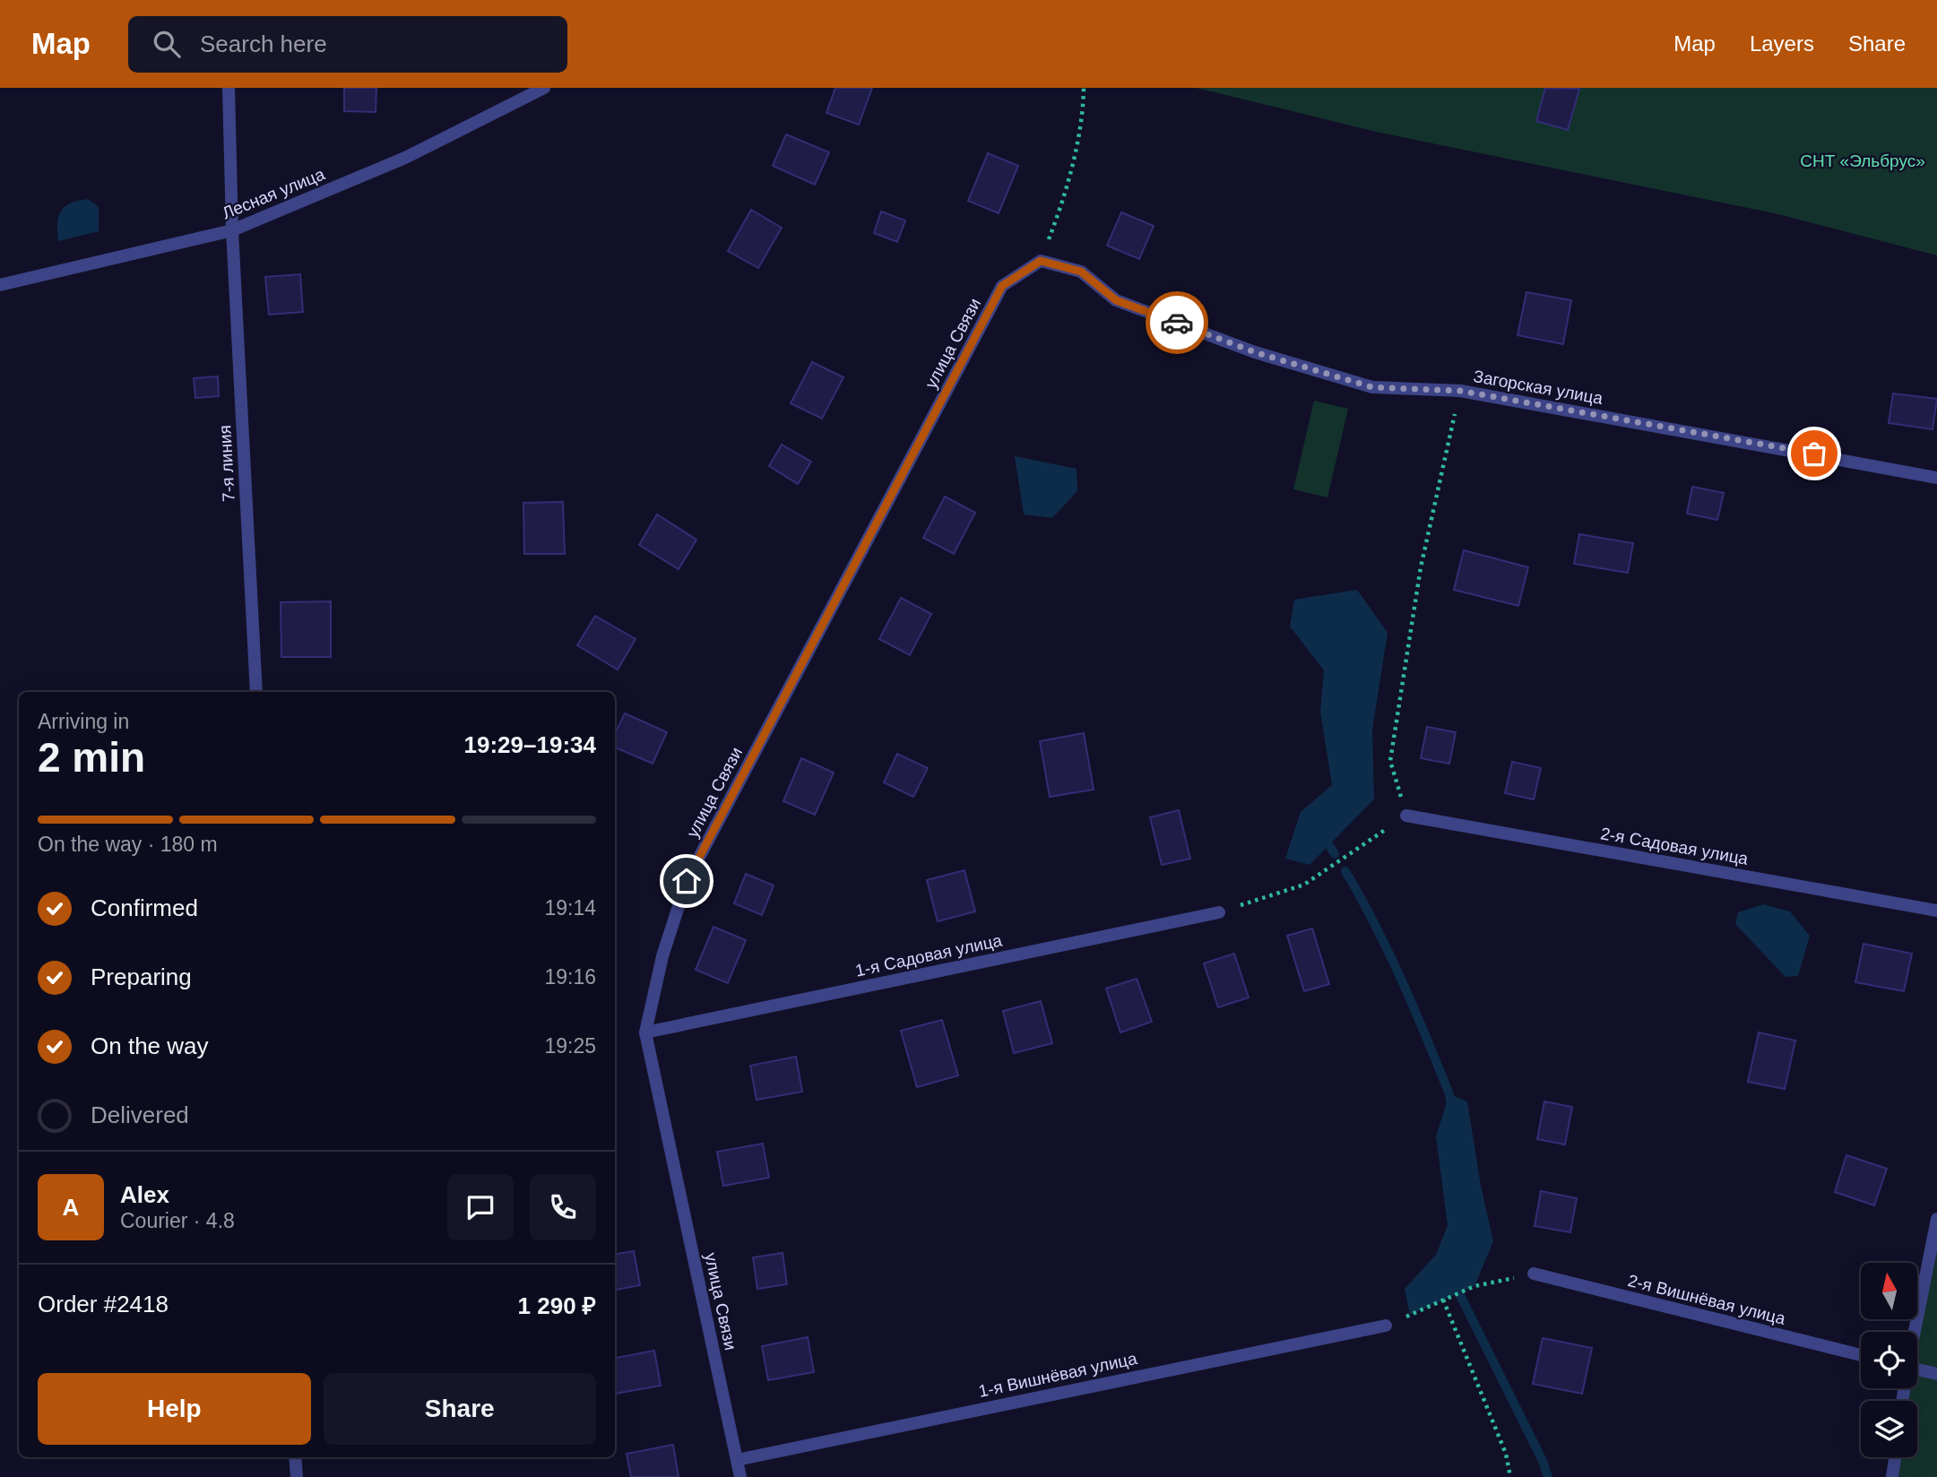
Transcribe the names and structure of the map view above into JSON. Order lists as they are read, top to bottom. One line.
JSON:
{"streets":{"street":["Лесная улица","улица Связи","Загорская улица","7-я линия","2-я Садовая улица","1-я Садовая улица","2-я Вишнёвая улица","1-я Вишнёвая улица"]},"crossings":[["Лесная улица","7-я линия"],["улица Связи","Загорская улица"],["улица Связи","1-я Садовая улица"],["улица Связи","1-я Вишнёвая улица"]],"parks":["СНТ «Эльбрус»"],"north":"top","page":{"header":"Map","search":"Search here","nav":["Map","Layers","Share"],"heading":["2 min","Arriving in","19:29–19:34"],"panel":["Alex","Courier · 4.8","Order #2418","1 290 ₽"],"bar":"On the way · 180 m","list":[["Confirmed","19:14"],["Preparing","19:16"],["On the way","19:25"],"Delivered"],"round":"A","buttons":["Help","Share"]}}
